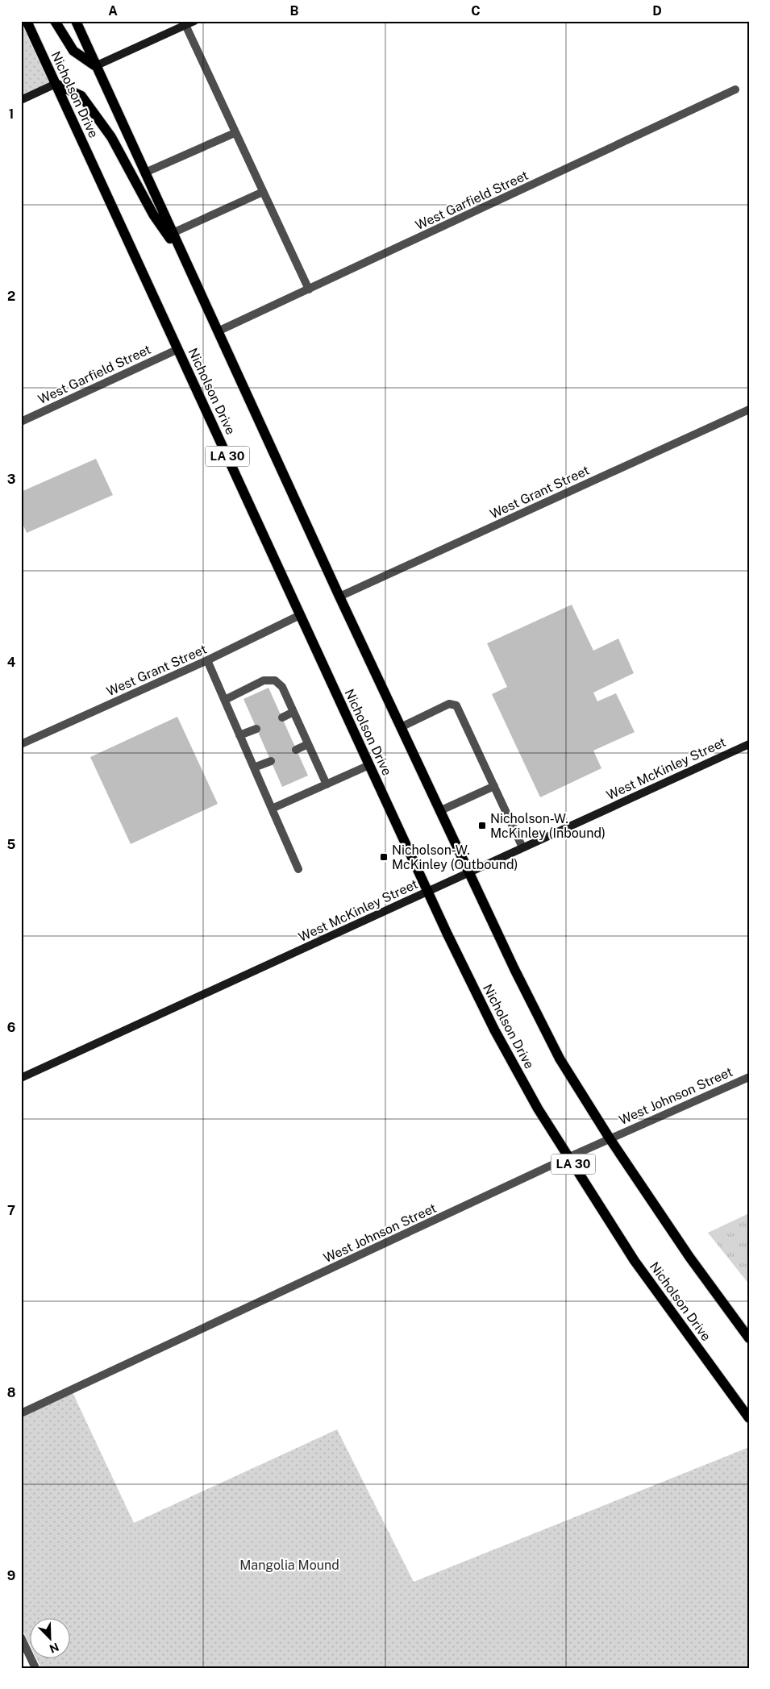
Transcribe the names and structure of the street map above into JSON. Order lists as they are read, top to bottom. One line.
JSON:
{"streets":{"main road":["Nicholson Drive","LA 30"],"street":["West Garfield Street","West Grant Street","West McKinley Street","West Johnson Street"]},"crossings":[["Nicholson Drive","West Garfield Street"],["Nicholson Drive","West Grant Street"],["Nicholson Drive","West McKinley Street"],["Nicholson Drive","West Johnson Street"],["West Garfield Street","LA 30"],["LA 30","West Grant Street"],["LA 30","West McKinley Street"],["LA 30","West Johnson Street"]],"parks":["Mangolia Mound"],"places":{"transit":["Nicholson-W. McKinley (Inbound)","Nicholson-W. McKinley (Outbound)"]},"north":"bottom right","grid":{"columns":["A","B","C","D"],"rows":["1","2","3","4","5","6","7","8","9"]}}
